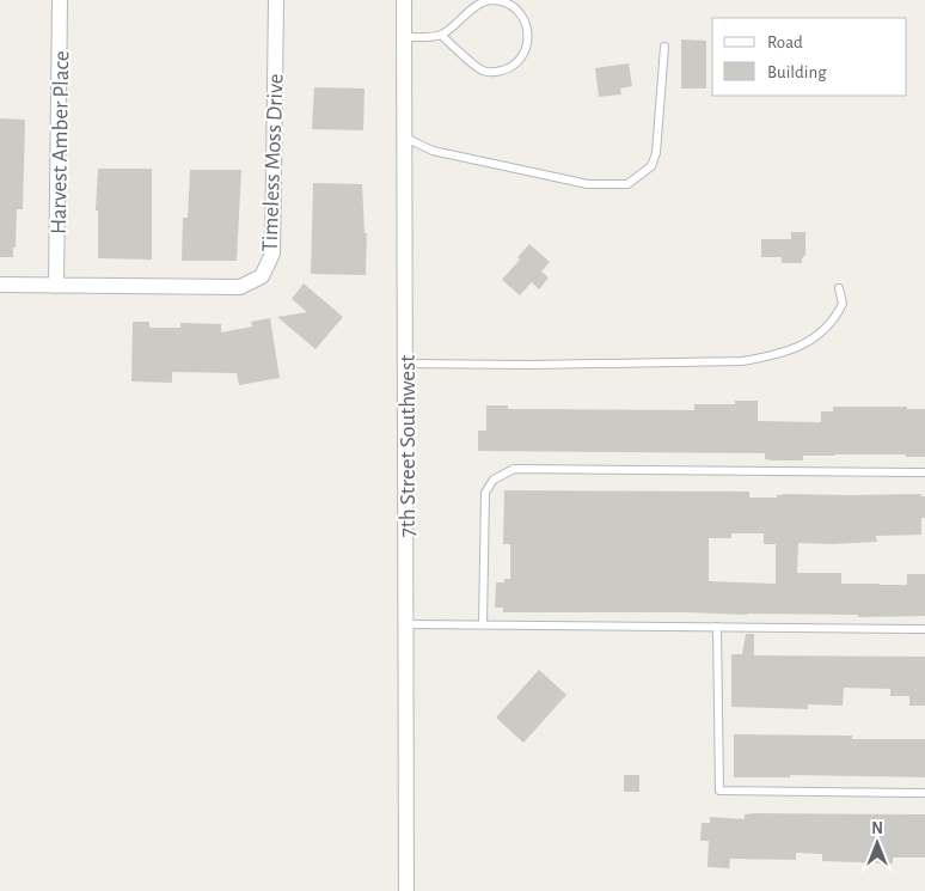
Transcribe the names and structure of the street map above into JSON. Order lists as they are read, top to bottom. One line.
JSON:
{"streets":{"street":["Harvest Amber Place","Timeless Moss Drive","7th Street Southwest"]},"crossings":[["Harvest Amber Place","Timeless Moss Drive"]],"legend":["Road","Building"],"north":"top"}
